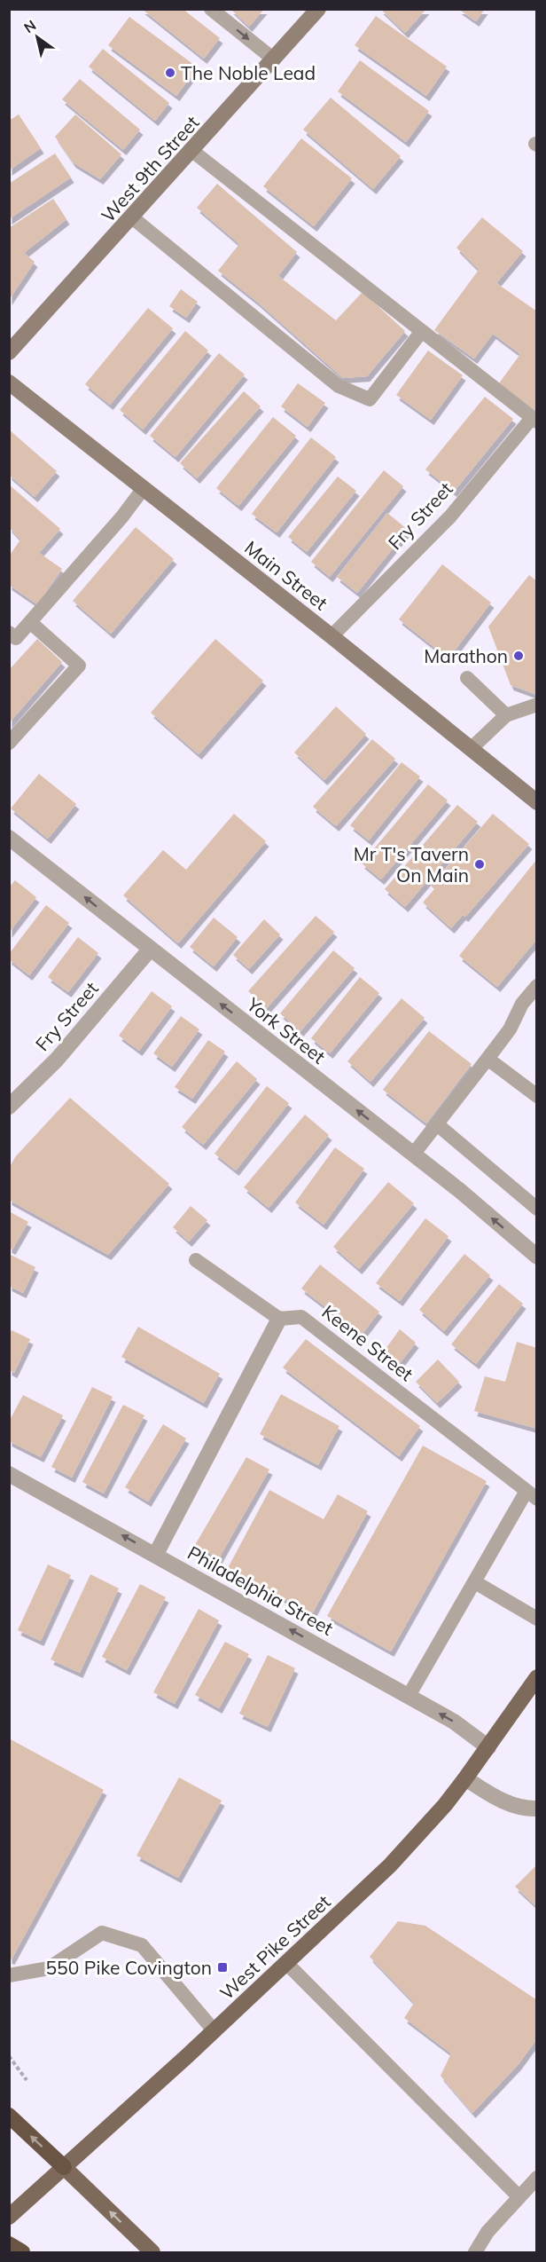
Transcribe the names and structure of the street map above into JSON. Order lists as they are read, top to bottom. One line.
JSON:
{"streets":{"main road":["West 9th Street","Main Street","West Pike Street"],"street":["Fry Street","York Street","Philadelphia Street"],"lane":["Keene Street"]},"crossings":[["Fry Street","Main Street"],["Fry Street","York Street"],["Philadelphia Street","West Pike Street"]],"one_way":["York Street","Philadelphia Street"],"places":{"other":["The Noble Lead","Marathon","Mr T's Tavern On Main"],"transit":["550 Pike Covington"]},"north":"top left"}
